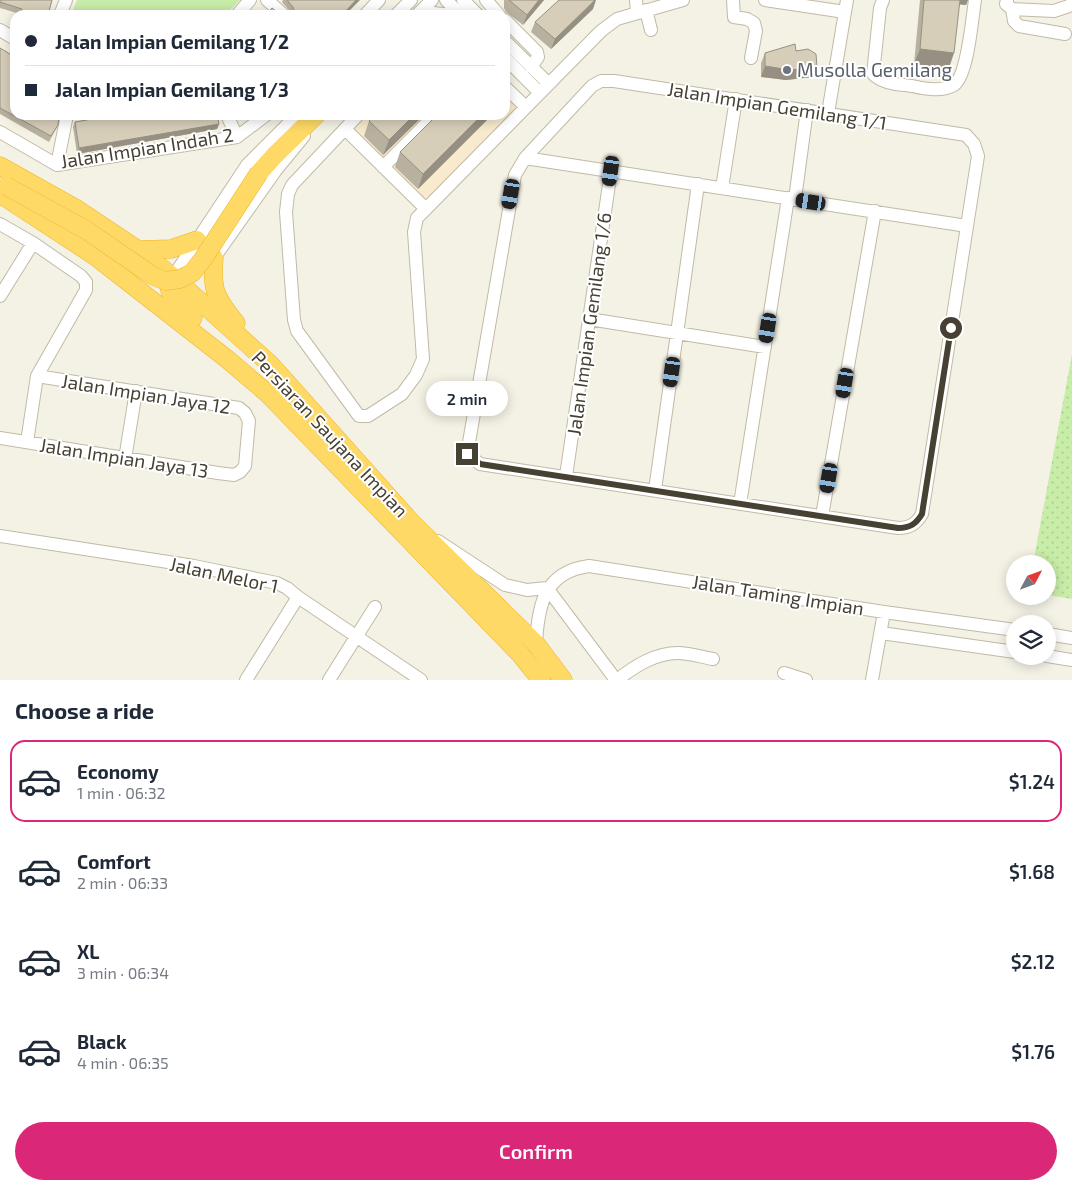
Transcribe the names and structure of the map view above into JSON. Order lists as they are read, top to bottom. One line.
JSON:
{"streets":{"highway":["Persiaran Saujana Impian"],"street":["Jalan Impian Gemilang 1/1","Jalan Impian Indah 2","Jalan Impian Gemilang 1/6","Jalan Impian Jaya 12","Jalan Impian Jaya 13","Jalan Melor 1","Jalan Taming Impian"]},"crossings":[["Jalan Impian Jaya 12","Jalan Impian Jaya 13"]],"places":["Musolla Gemilang"],"north":"top right","page":{"banner":["Jalan Impian Gemilang 1/2","Jalan Impian Gemilang 1/3"],"bubble":"2 min","heading":"Choose a ride","list":[{"name":"Economy","note":"1 min · 06:32","value":"$1.24"},{"name":"Comfort","note":"2 min · 06:33","value":"$1.68"},{"name":"XL","note":"3 min · 06:34","value":"$2.12"},{"name":"Black","note":"4 min · 06:35","value":"$1.76"}],"buttons":"Confirm"}}
